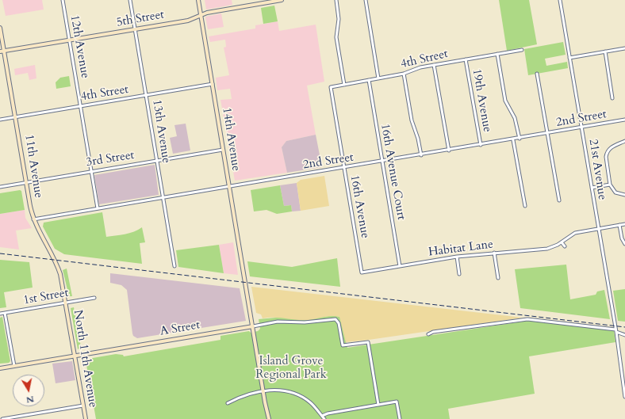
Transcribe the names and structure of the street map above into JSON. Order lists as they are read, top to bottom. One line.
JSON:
{"streets":{"main road":["5th Street","14th Avenue","11th Avenue","A Street","North 11th Avenue"],"street":["12th Avenue","4th Street","19th Avenue","2nd Street","13th Avenue","3rd Street","21st Avenue","16th Avenue Court","16th Avenue","Habitat Lane","1st Street"]},"crossings":[["5th Street","12th Avenue"],["5th Street","13th Avenue"],["5th Street","14th Avenue"],["5th Street","11th Avenue"],["12th Avenue","4th Street"],["12th Avenue","2nd Street"],["12th Avenue","3rd Street"],["4th Street","19th Avenue"],["4th Street","13th Avenue"],["4th Street","14th Avenue"],["4th Street","11th Avenue"],["4th Street","16th Avenue Court"],["4th Street","16th Avenue"],["19th Avenue","2nd Street"],["2nd Street","13th Avenue"],["2nd Street","14th Avenue"],["2nd Street","11th Avenue"],["2nd Street","21st Avenue"],["2nd Street","16th Avenue Court"],["2nd Street","16th Avenue"],["13th Avenue","3rd Street"],["14th Avenue","3rd Street"],["14th Avenue","A Street"],["3rd Street","11th Avenue"],["11th Avenue","1st Street"],["11th Avenue","North 11th Avenue"],["21st Avenue","Habitat Lane"],["16th Avenue Court","Habitat Lane"],["16th Avenue","Habitat Lane"],["1st Street","North 11th Avenue"],["A Street","North 11th Avenue"]],"parks":["Island Grove Regional Park"],"north":"bottom"}
